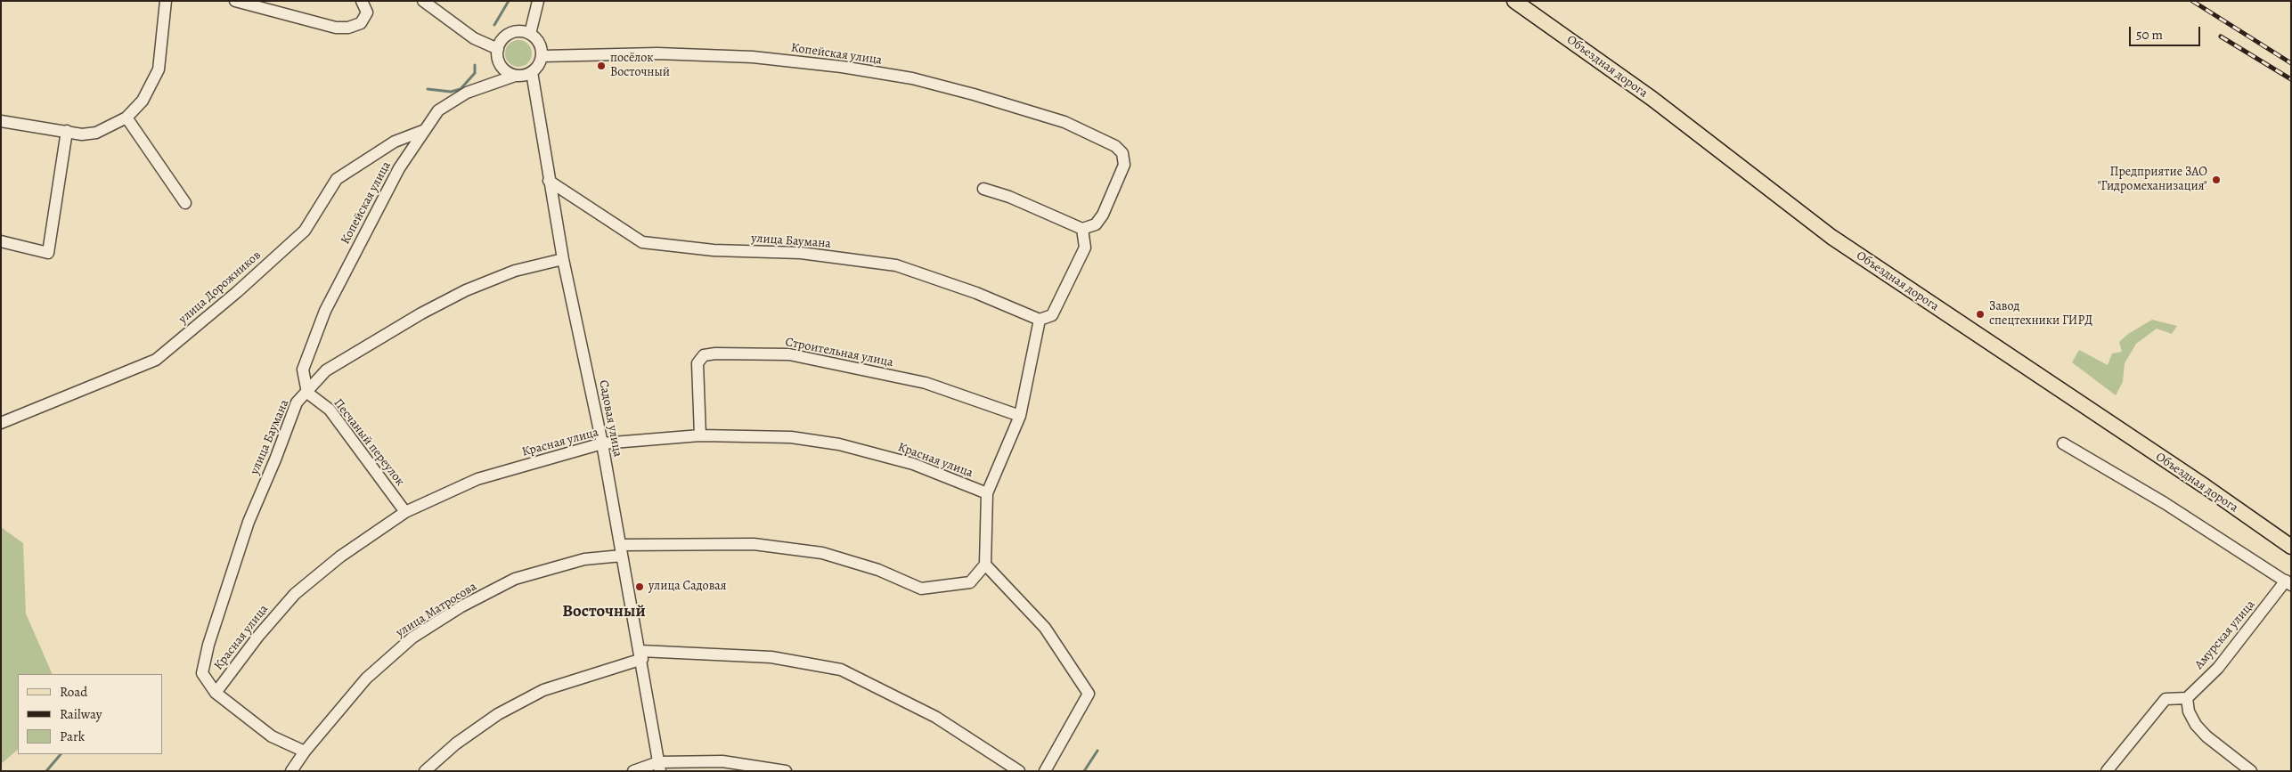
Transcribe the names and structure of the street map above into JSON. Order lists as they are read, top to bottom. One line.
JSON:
{"streets":{"main road":["Объездная дорога"],"street":["Копейская улица","улица Баумана","улица Дорожников","Строительная улица","Садовая улица","Песчаный переулок","Красная улица","улица Матросова","Амурская улица"]},"crossings":[["Копейская улица","улица Баумана"],["Копейская улица","улица Дорожников"],["Копейская улица","Садовая улица"],["Копейская улица","Песчаный переулок"],["улица Баумана","Садовая улица"],["улица Баумана","Песчаный переулок"],["улица Баумана","Красная улица"],["улица Баумана","улица Матросова"],["Строительная улица","Красная улица"],["Садовая улица","Красная улица"],["Садовая улица","улица Матросова"],["Песчаный переулок","Красная улица"]],"districts":["Восточный"],"places":["посёлок Восточный","Предприятие ЗАО \"Гидромеханизация\"","Завод спецтехники ГИРД","улица Садовая"],"legend":["Road","Railway","Park"],"scale_bar":"50 m"}
